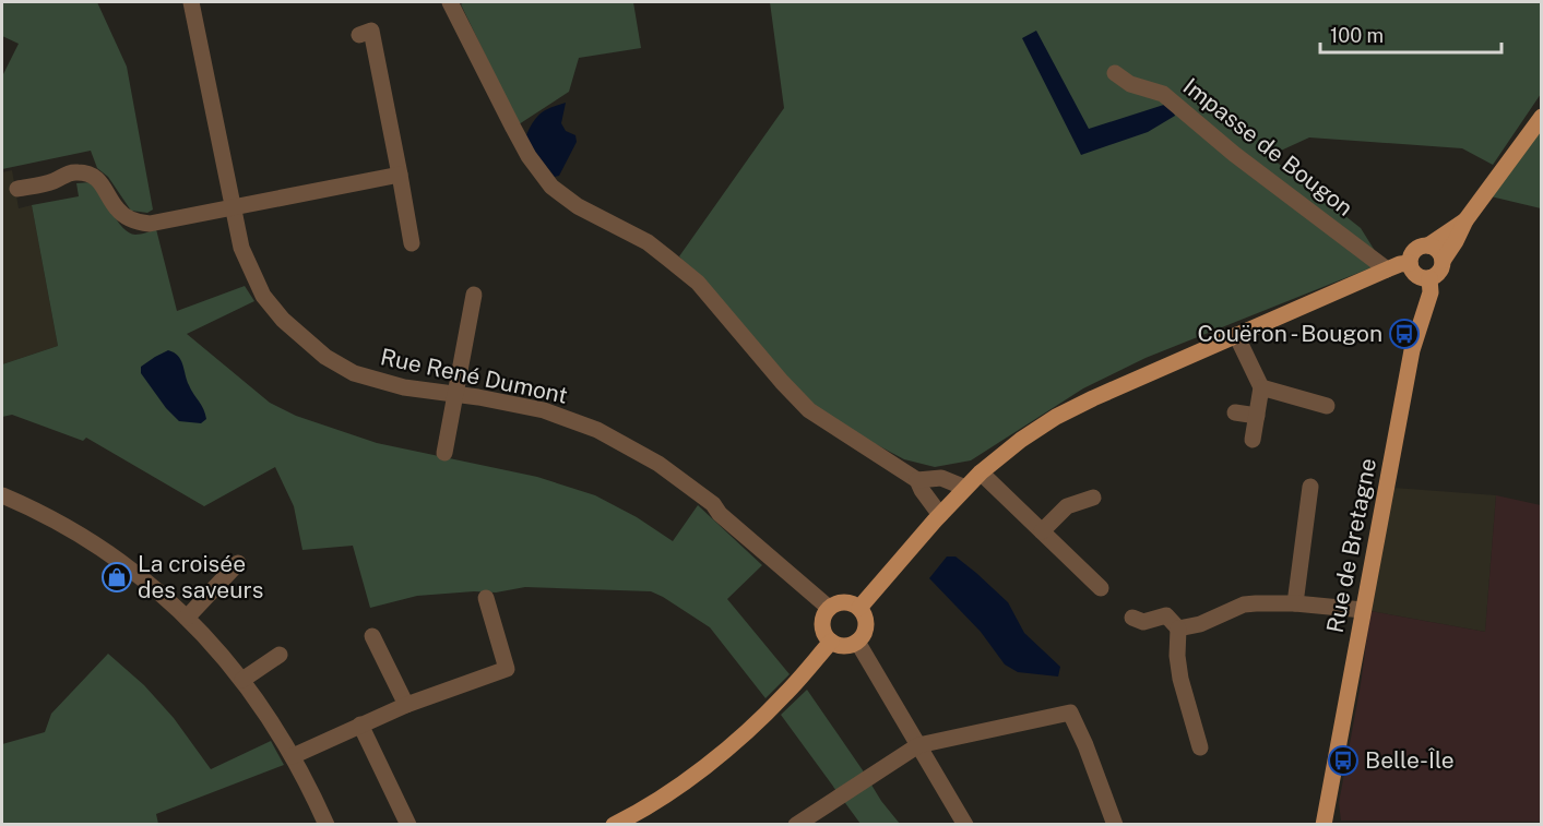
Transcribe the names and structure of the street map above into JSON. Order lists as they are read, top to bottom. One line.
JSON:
{"streets":{"main road":["Rue de Bretagne"],"street":["Impasse de Bougon","Rue René Dumont"]},"places":{"bus stop":["Couëron - Bougon","Belle-Île"],"shop":["La croisée des saveurs"]},"scale_bar":"100 m"}
